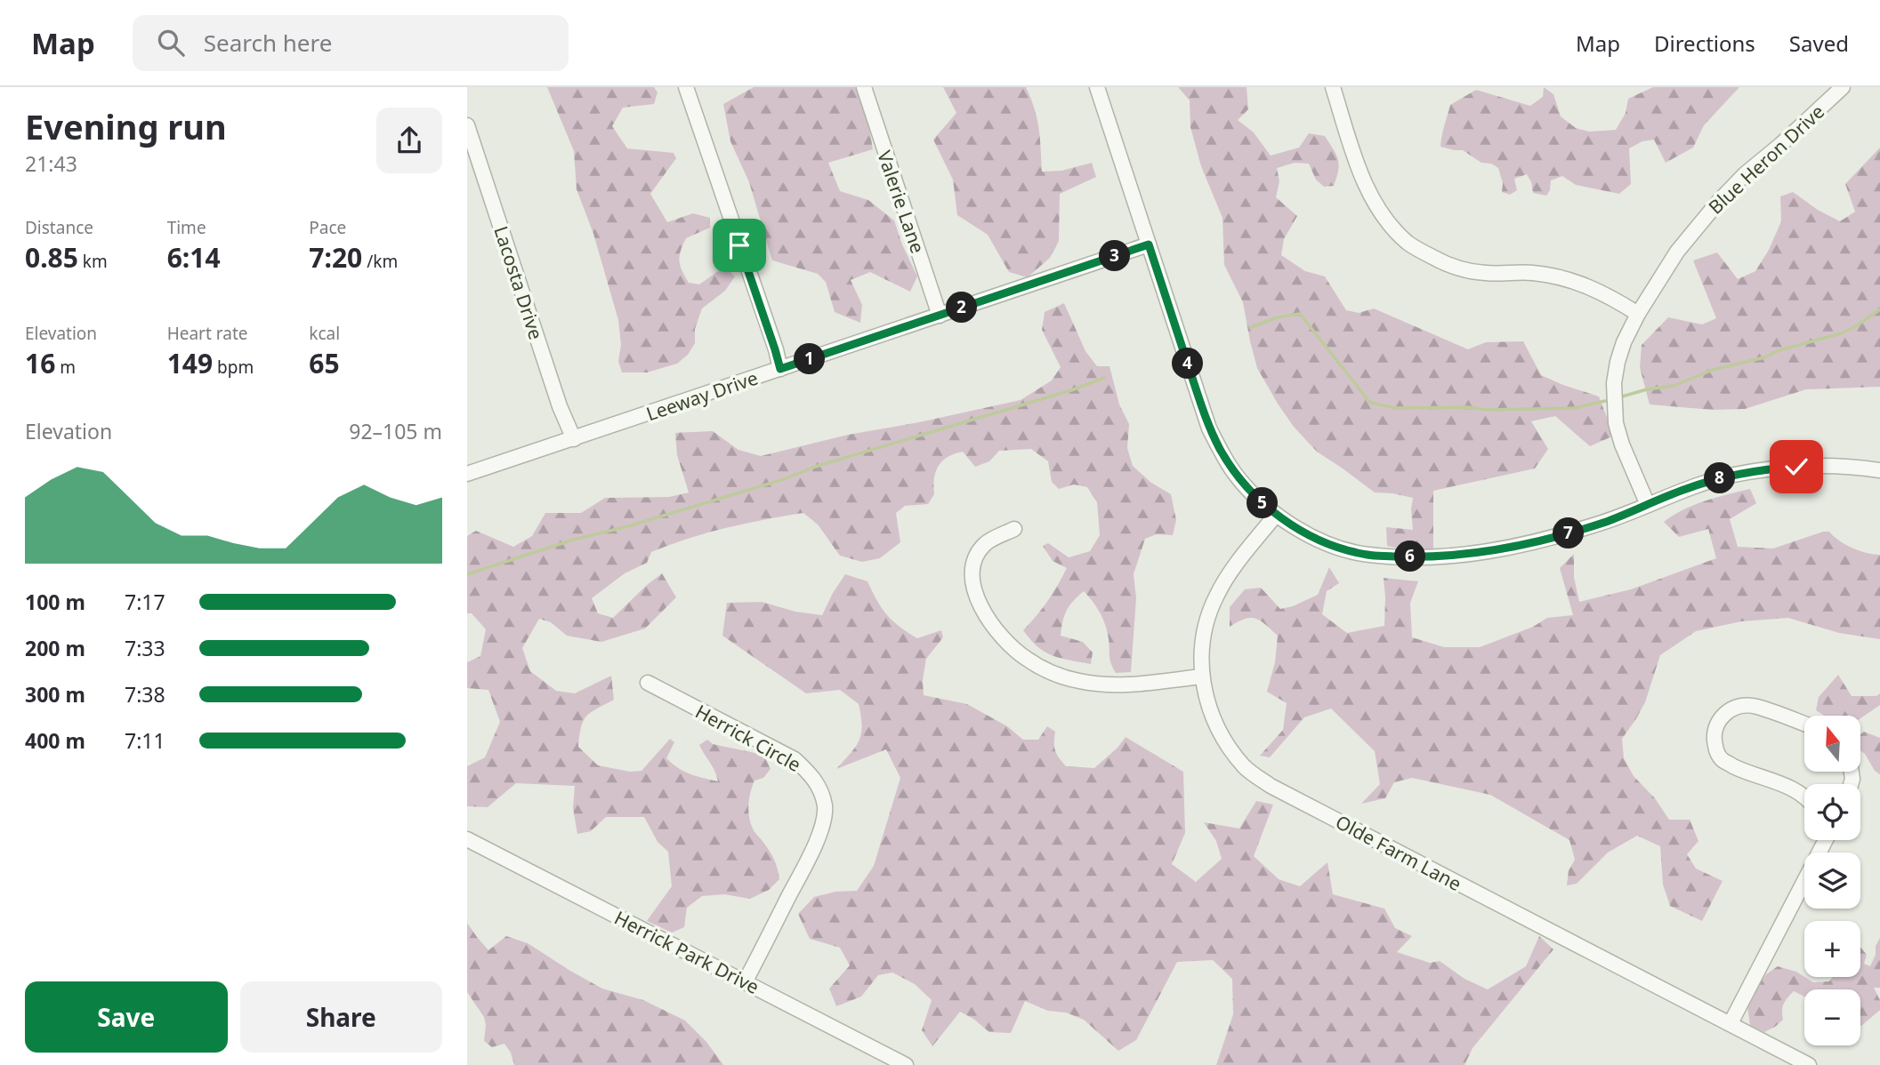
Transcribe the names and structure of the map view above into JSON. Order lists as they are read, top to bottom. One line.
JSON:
{"streets":{"street":["Blue Heron Drive","Valerie Lane","Lacosta Drive","Leeway Drive","Herrick Circle","Olde Farm Lane","Herrick Park Drive"]},"crossings":[["Valerie Lane","Leeway Drive"],["Lacosta Drive","Leeway Drive"],["Herrick Circle","Herrick Park Drive"]],"north":"top","page":{"header":"Map","search":"Search here","nav":["Map","Directions","Saved"],"heading":["Evening run","21:43"],"stats":[["Distance","0.85 km"],["Time","6:14"],["Pace","7:20 /km"],["Elevation","16 m"],["Heart rate","149 bpm"],["kcal","65"]],"pins":["3","2","1","4","8","5","7","6"],"chart":["Elevation","92–105 m"],"list":[{"name":"100 m","note":"7:17"},{"name":"200 m","note":"7:33"},{"name":"300 m","note":"7:38"},{"name":"400 m","note":"7:11"}],"map_buttons":["+","−"],"buttons":["Save","Share"]}}
